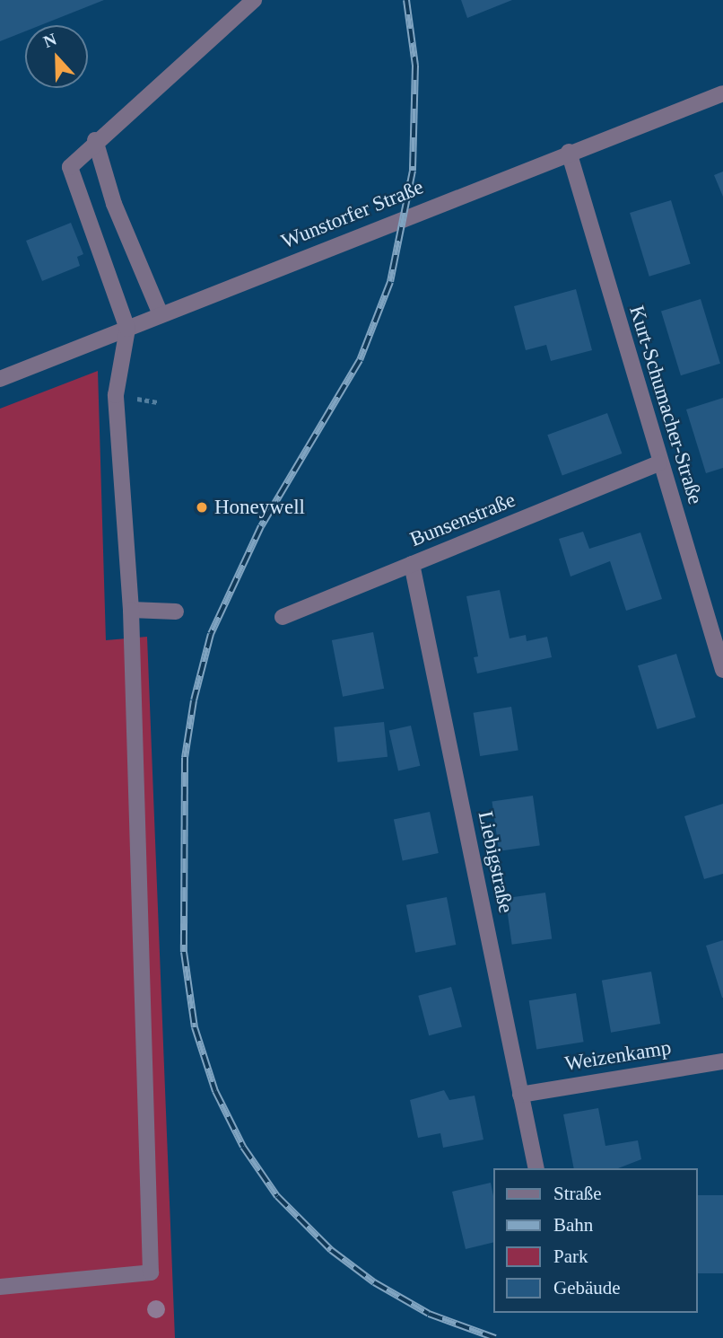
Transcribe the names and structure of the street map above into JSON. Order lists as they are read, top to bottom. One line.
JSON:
{"streets":{"street":["Wunstorfer Straße","Kurt-Schumacher-Straße","Bunsenstraße","Liebigstraße","Weizenkamp"]},"crossings":[["Wunstorfer Straße","Kurt-Schumacher-Straße"],["Kurt-Schumacher-Straße","Bunsenstraße"],["Bunsenstraße","Liebigstraße"],["Liebigstraße","Weizenkamp"]],"places":["Honeywell"],"legend":["Straße","Bahn","Park","Gebäude"],"north":"top"}
